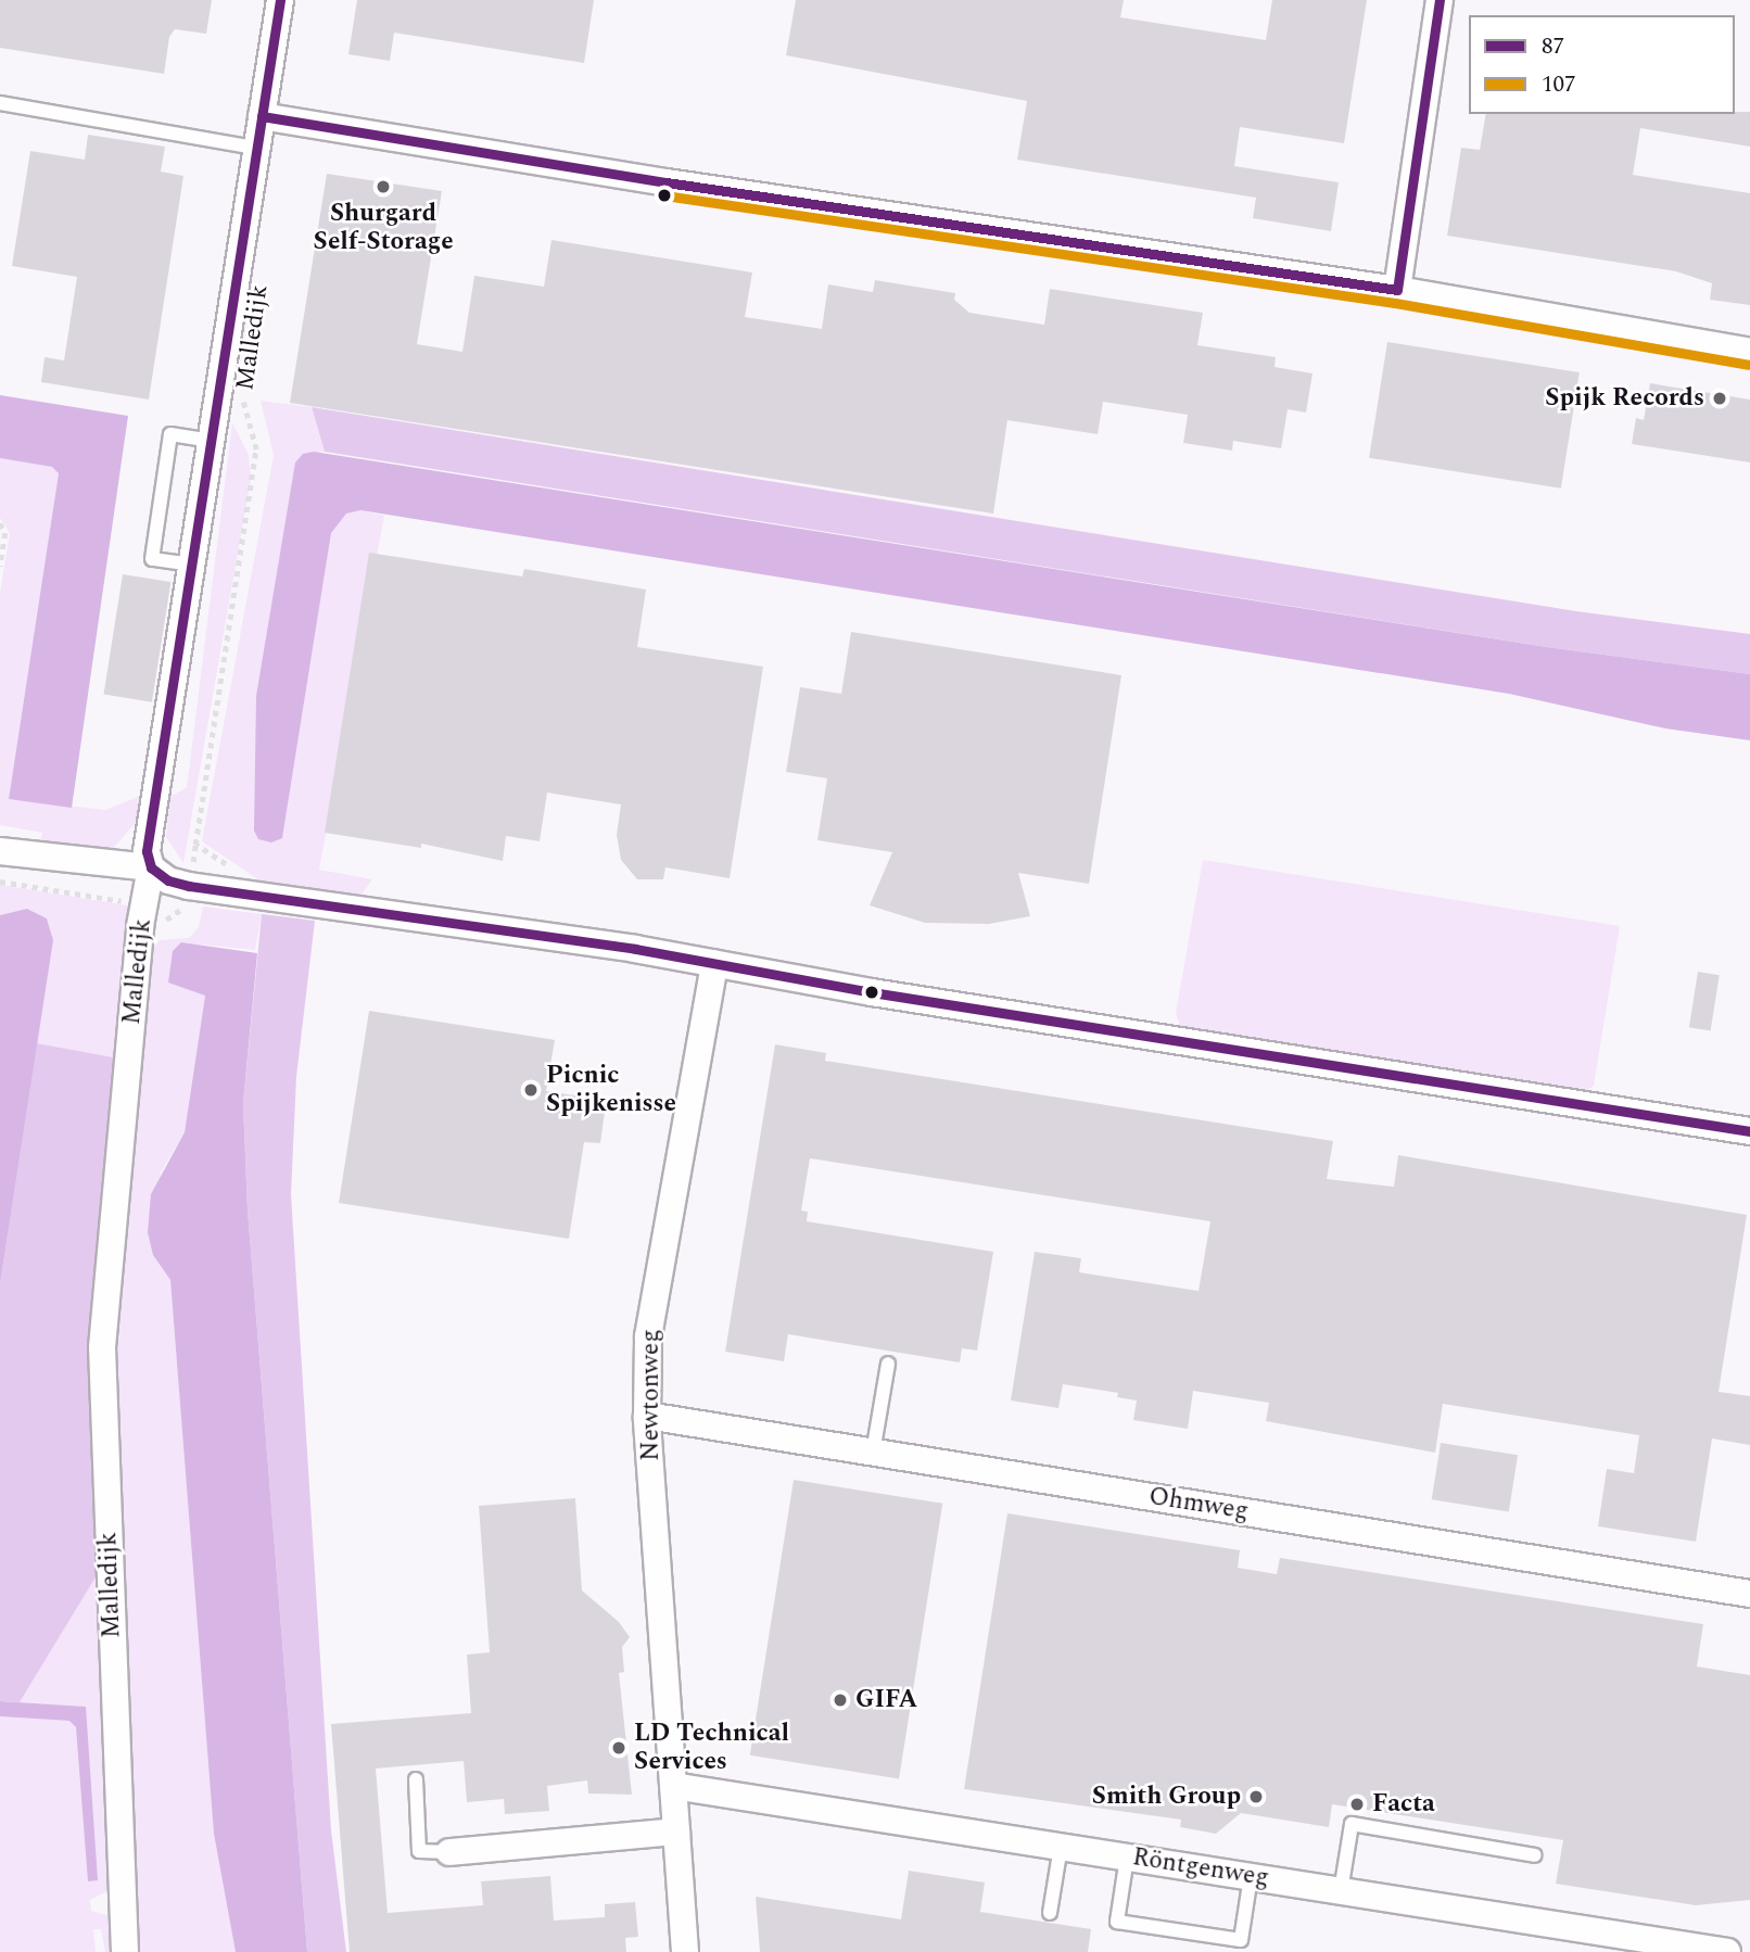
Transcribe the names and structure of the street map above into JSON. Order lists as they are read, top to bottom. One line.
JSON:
{"streets":{"street":["Malledijk","Newtonweg","Ohmweg","Röntgenweg"]},"crossings":[["Newtonweg","Ohmweg"],["Newtonweg","Röntgenweg"]],"places":["Shurgard Self-Storage","Spijk Records","Picnic Spijkenisse","GIFA","LD Technical Services","Smith Group","Facta"],"lines":["transit line 87","transit line 107"],"legend":["87","107"]}
